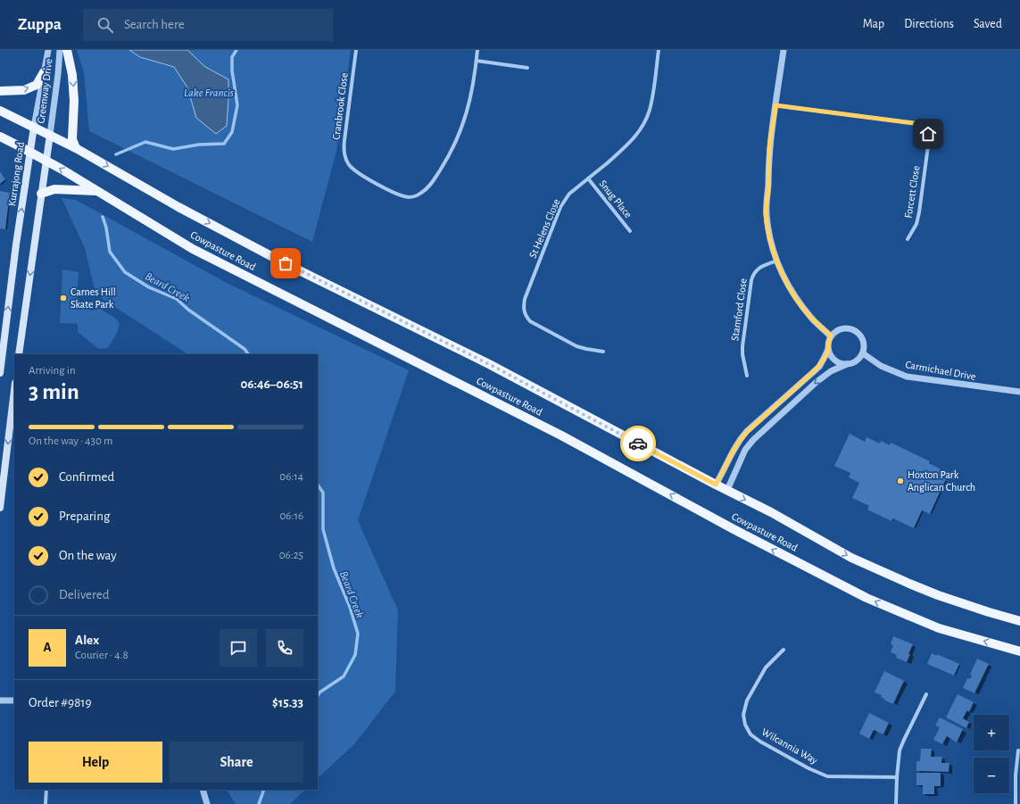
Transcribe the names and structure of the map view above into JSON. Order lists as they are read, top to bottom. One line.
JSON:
{"streets":{"main road":["Kurrajong Road","Cowpasture Road"],"street":["Greenway Drive","Cranbrook Close","Forcett Close","Snug Place","St Helens Close","Stamford Close","Carmichael Drive","Wilcannia Way"]},"crossings":[["Greenway Drive","Kurrajong Road"],["Greenway Drive","Cowpasture Road"],["Kurrajong Road","Cowpasture Road"],["Snug Place","St Helens Close"]],"water":["Lake Francis","Beard Creek"],"places":["Carnes Hill Skate Park","Hoxton Park Anglican Church"],"page":{"header":"Zuppa","search":"Search here","nav":["Map","Directions","Saved"],"heading":["3 min","Arriving in","06:46–06:51"],"panel":["Alex","Courier · 4.8","Order #9819","$15.33"],"bar":"On the way · 430 m","list":[["Confirmed","06:14"],["Preparing","06:16"],["On the way","06:25"],"Delivered"],"round":"A","map_buttons":["+","−"],"buttons":["Help","Share"]}}
